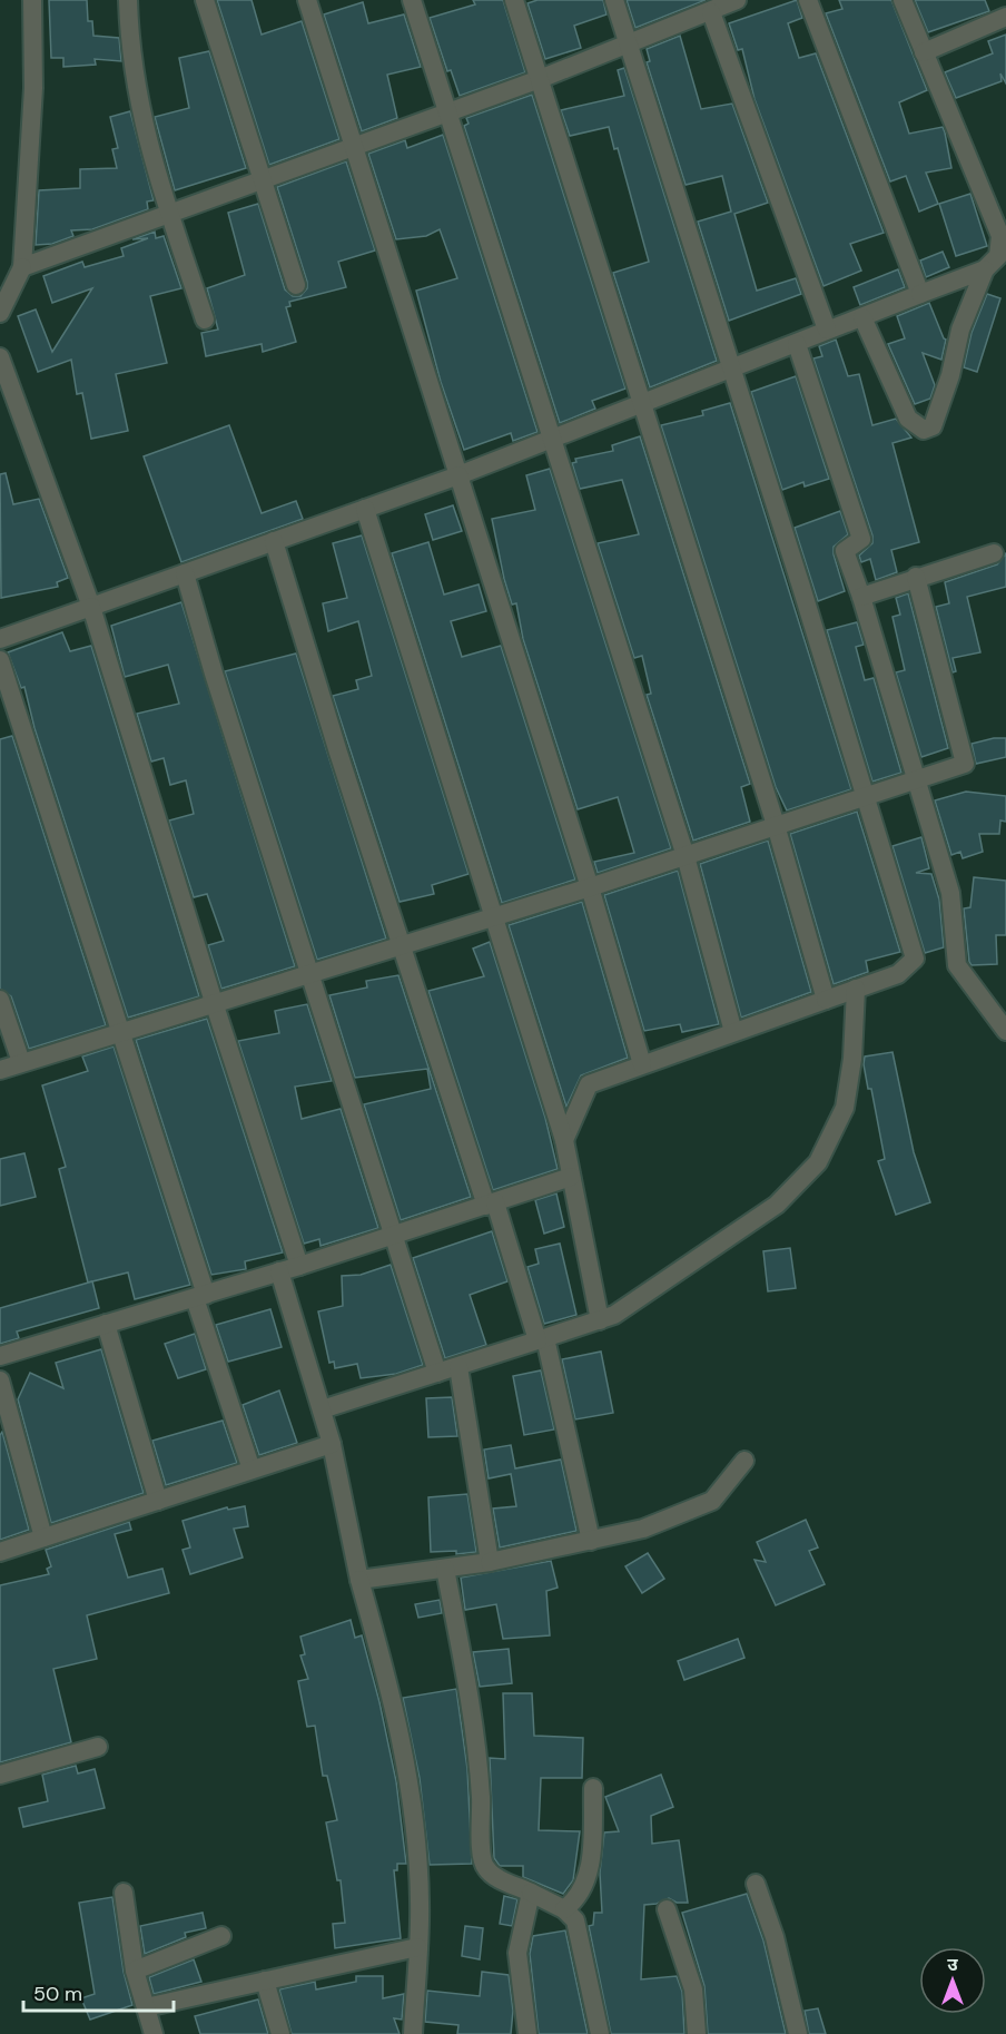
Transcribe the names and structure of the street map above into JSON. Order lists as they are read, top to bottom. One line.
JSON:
{"scale_bar":"50 m","north":"top"}
